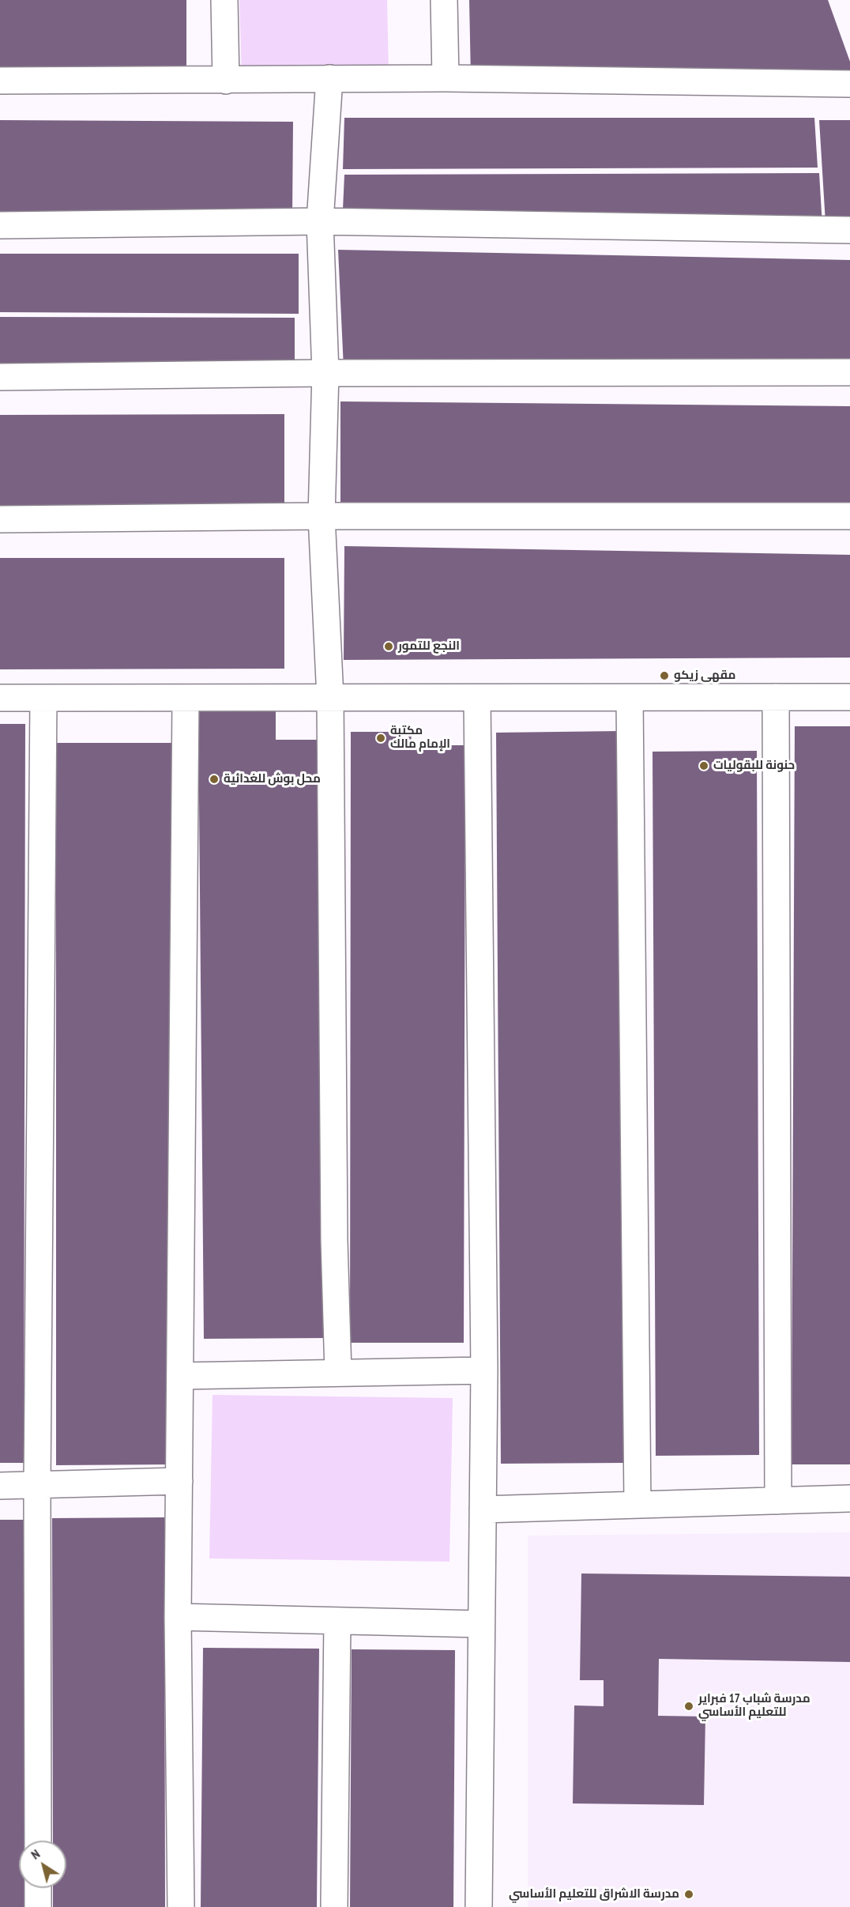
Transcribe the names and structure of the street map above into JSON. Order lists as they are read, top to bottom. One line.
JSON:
{"places":["النجع للتمور","مقهى زيكو","مكتبة الإمام مالك","حنونة للبقوليات","محل بوش للغدائية","مدرسة شباب 17 فبراير للتعليم الأساسي","مدرسة الاشراق للتعليم الأساسي"],"north":"top left"}
